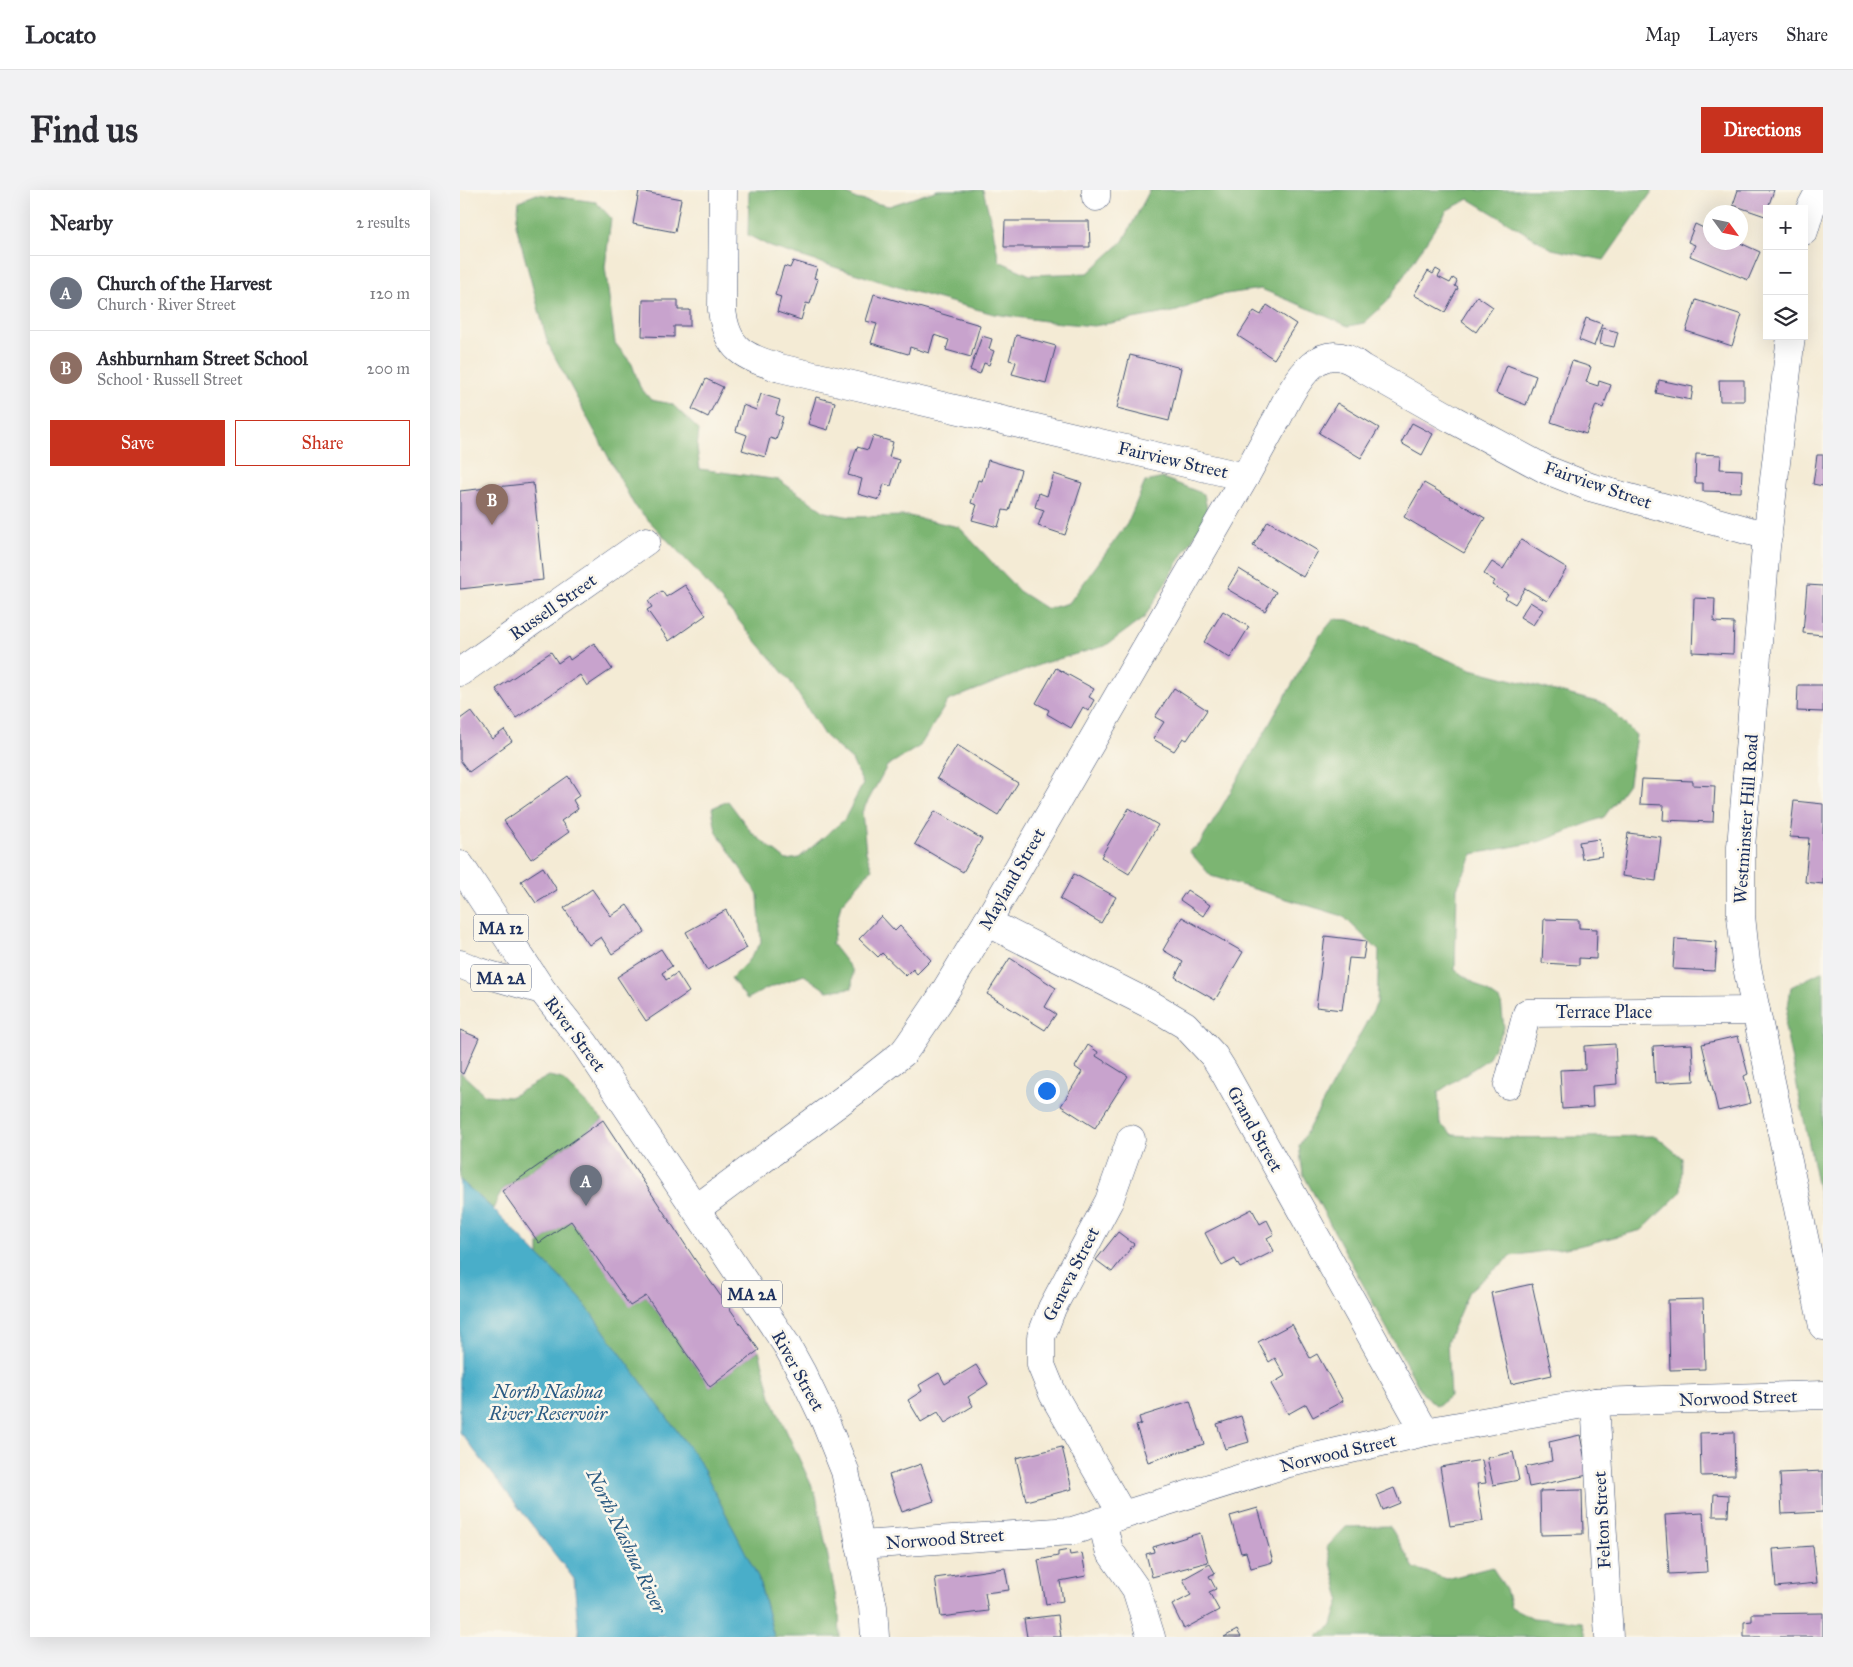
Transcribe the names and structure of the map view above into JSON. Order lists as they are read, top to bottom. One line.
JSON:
{"streets":{"main road":["Fairview Street","Russell Street","Westminster Hill Road","Mayland Street","MA 12","MA 2A","Terrace Place","River Street","Grand Street","Geneva Street","Norwood Street","Felton Street"]},"crossings":[["Fairview Street","Westminster Hill Road"],["Fairview Street","Mayland Street"],["Westminster Hill Road","Terrace Place"],["Mayland Street","River Street"],["Mayland Street","Grand Street"],["MA 12","MA 2A"],["MA 12","River Street"],["MA 2A","River Street"],["River Street","Norwood Street"],["Grand Street","Norwood Street"],["Geneva Street","Norwood Street"],["Norwood Street","Felton Street"]],"water":["North Nashua River Reservoir","North Nashua River"],"north":"bottom right","page":{"header":"Locato","nav":["Map","Layers","Share"],"buttons":["Directions",["Save","Share"]],"title":"Find us","heading":["Nearby","2 results"],"map_buttons":["+","−"],"list":[{"mark":"A","name":"Church of the Harvest","note":"Church · River Street","value":"120 m"},{"mark":"B","name":"Ashburnham Street School","note":"School · Russell Street","value":"200 m"}],"pins":["B","A"]}}
